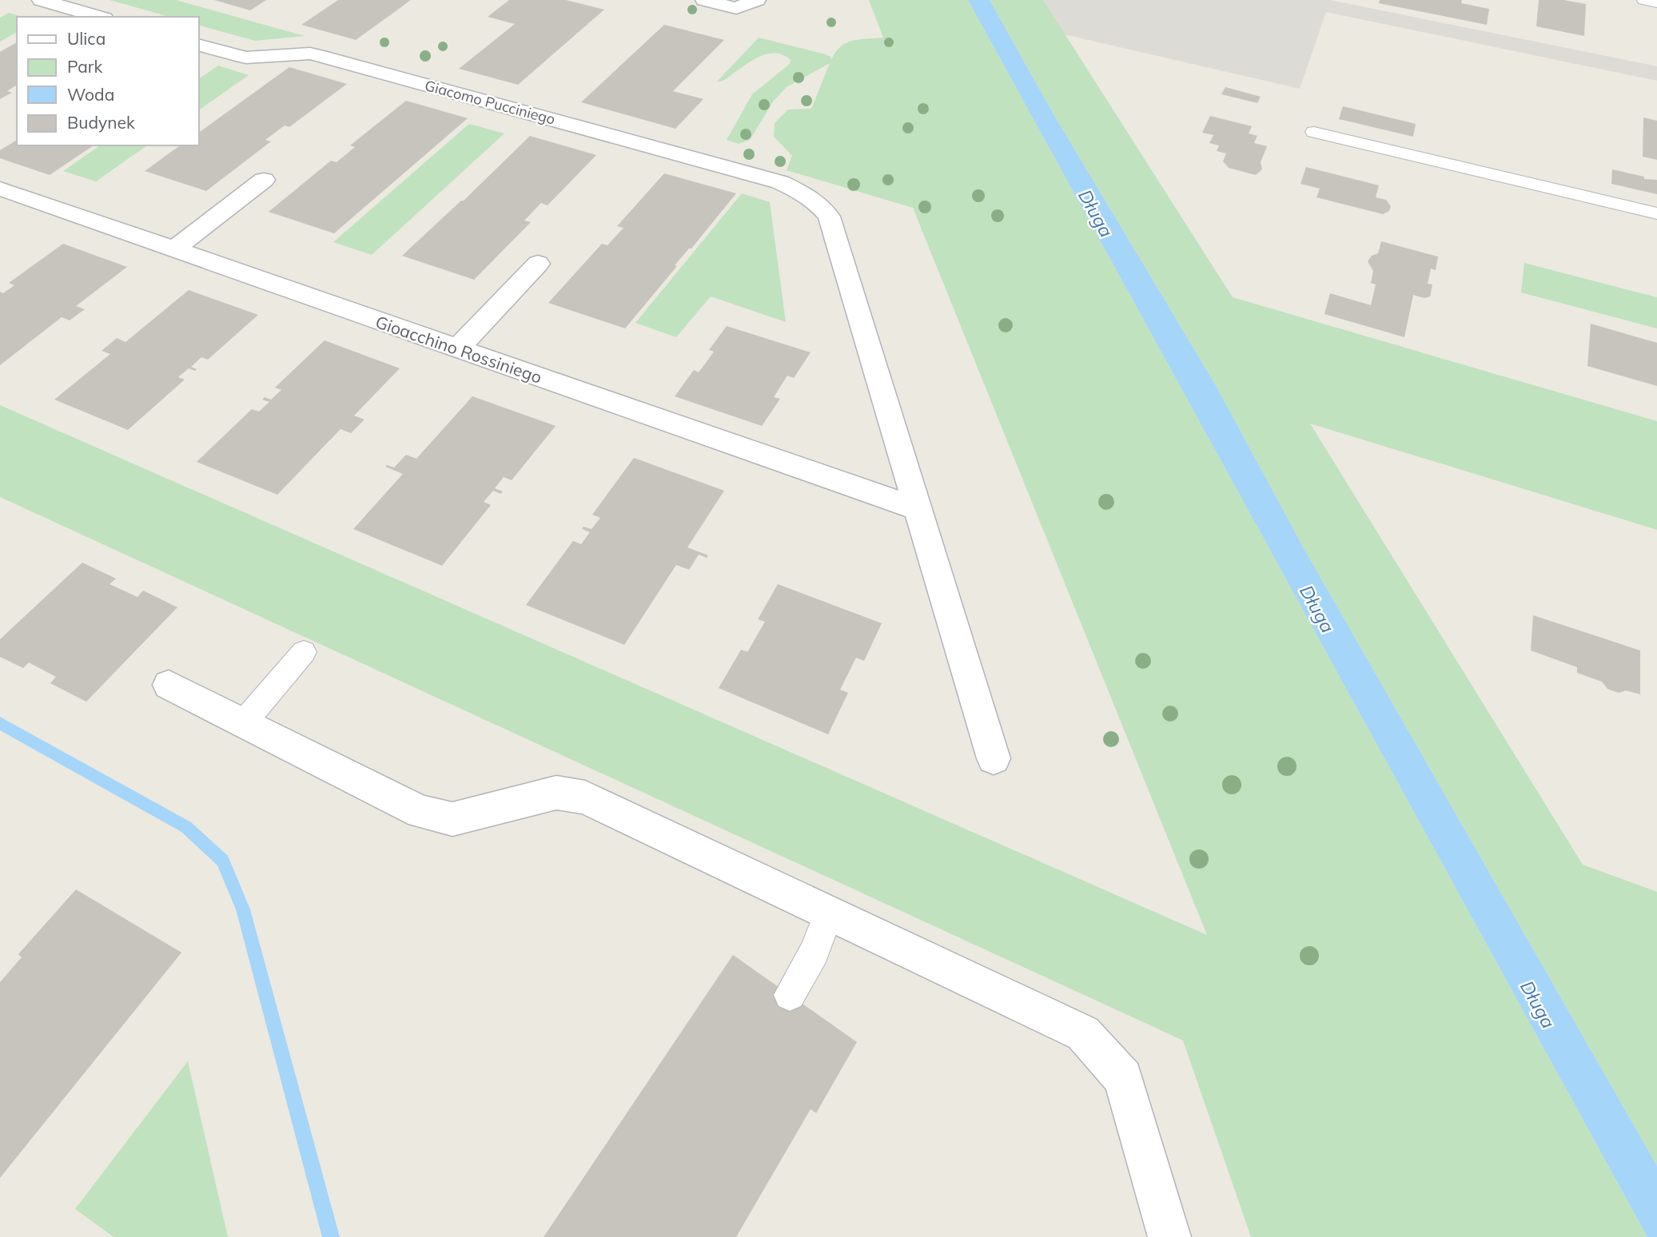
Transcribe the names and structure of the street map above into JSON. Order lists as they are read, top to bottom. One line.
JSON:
{"streets":{"street":["Giacomo Pucciniego","Gioacchino Rossiniego"]},"crossings":[["Giacomo Pucciniego","Gioacchino Rossiniego"]],"water":["Długa"],"legend":["Ulica","Park","Woda","Budynek"]}
